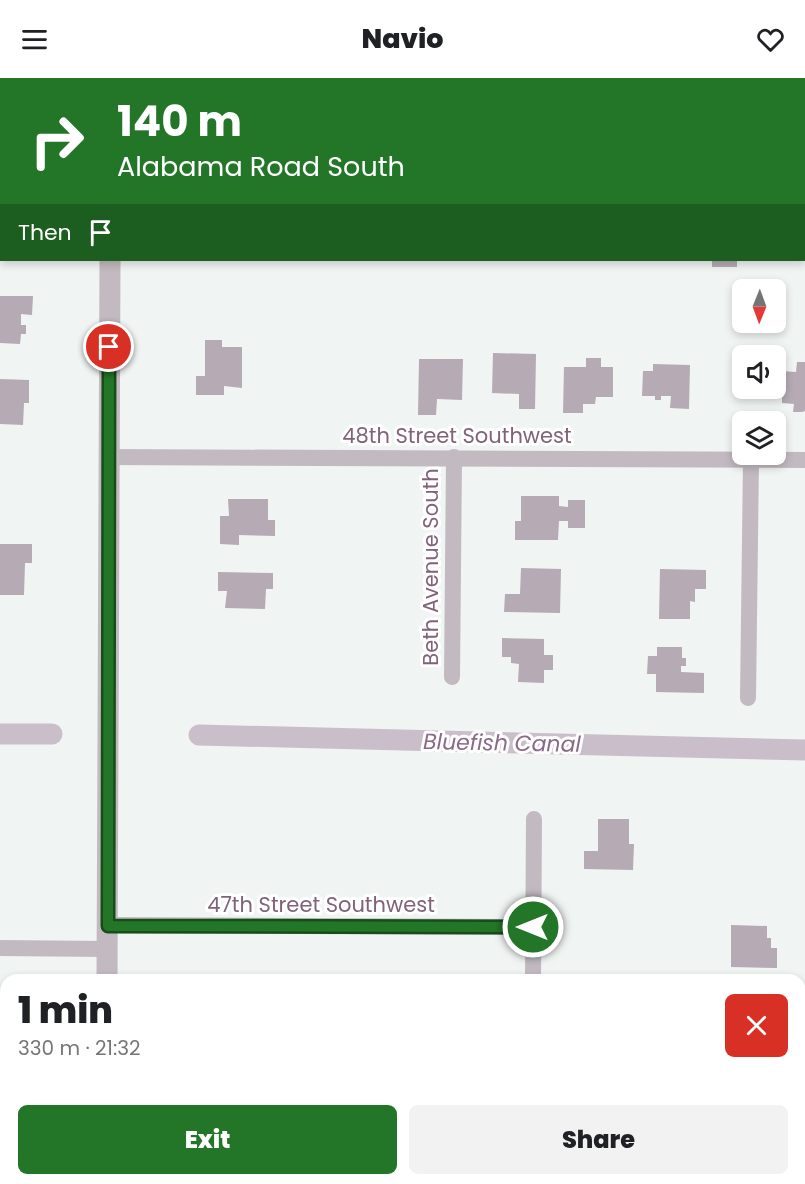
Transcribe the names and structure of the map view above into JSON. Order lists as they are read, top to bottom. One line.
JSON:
{"streets":{"street":["48th Street Southwest","Beth Avenue South","47th Street Southwest"]},"crossings":[["48th Street Southwest","Beth Avenue South"]],"water":["Bluefish Canal"],"north":"bottom","page":{"header":"Navio","turn":["140 m","Alabama Road South"],"then":"Then","heading":["1 min","330 m · 21:32"],"buttons":["Exit","Share"]}}
